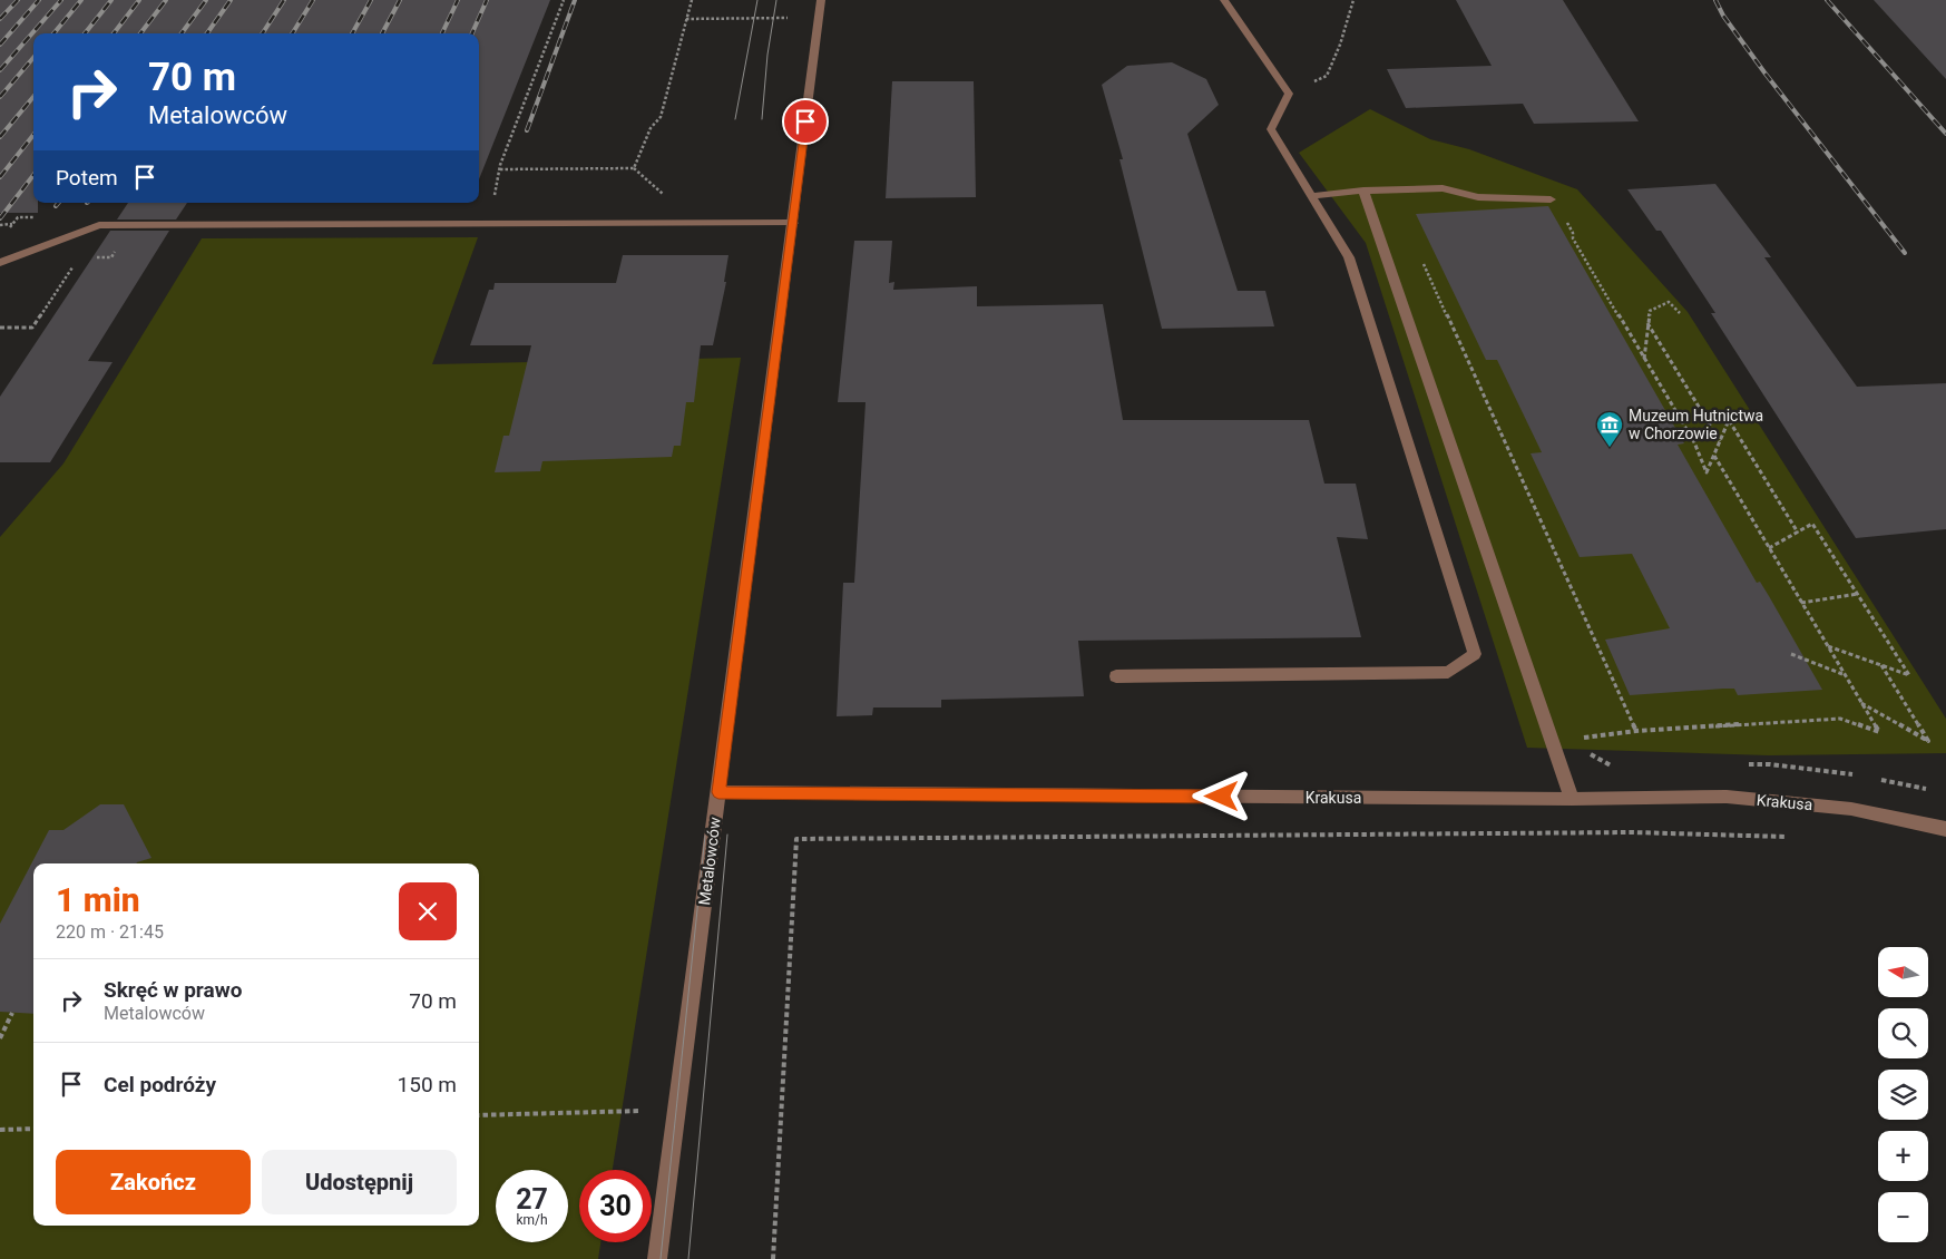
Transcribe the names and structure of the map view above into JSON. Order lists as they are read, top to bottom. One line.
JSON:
{"streets":{"street":["Krakusa","Metalowców"]},"crossings":[["Krakusa","Metalowców"]],"places":{"museum":["Muzeum Hutnictwa w Chorzowie"]},"north":"left","page":{"turn":["70 m","Metalowców"],"then":"Potem","heading":["1 min","220 m · 21:45"],"map_buttons":["+","−"],"list":[{"name":"Skręć w prawo","note":"Metalowców","value":"70 m"},{"name":"Cel podróży","value":"150 m"}],"buttons":["Zakończ","Udostępnij"],"speed":"27 km/h","limit":"30"}}
